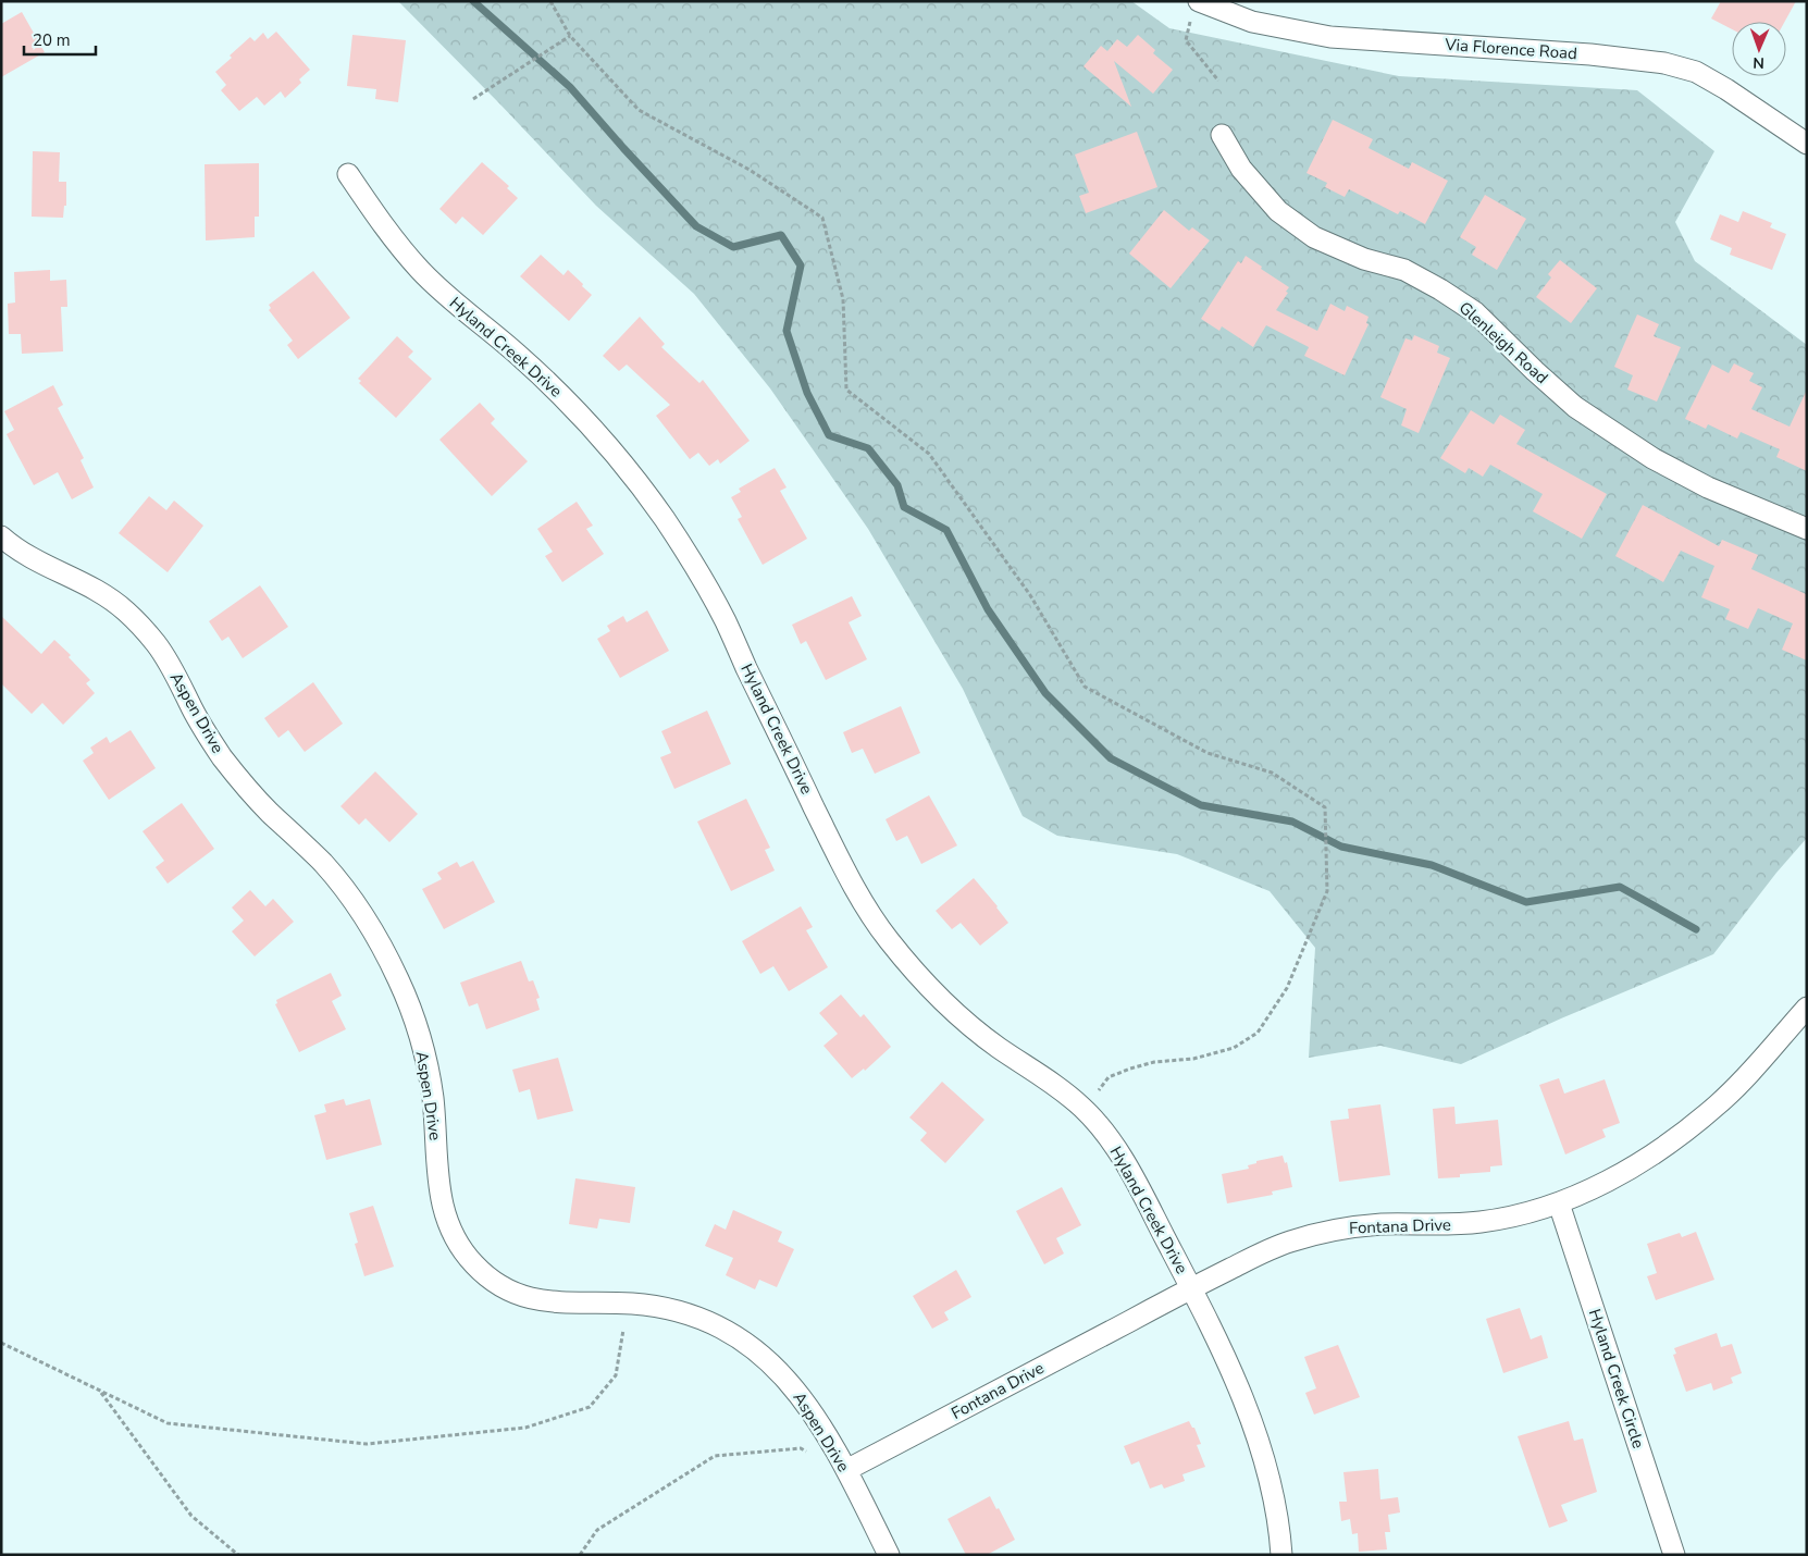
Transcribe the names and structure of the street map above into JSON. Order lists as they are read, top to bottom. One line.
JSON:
{"streets":{"street":["Via Florence Road","Glenleigh Road","Hyland Creek Drive","Aspen Drive","Fontana Drive","Hyland Creek Circle"]},"crossings":[["Hyland Creek Drive","Fontana Drive"],["Aspen Drive","Fontana Drive"],["Fontana Drive","Hyland Creek Circle"]],"scale_bar":"20 m","north":"bottom"}
